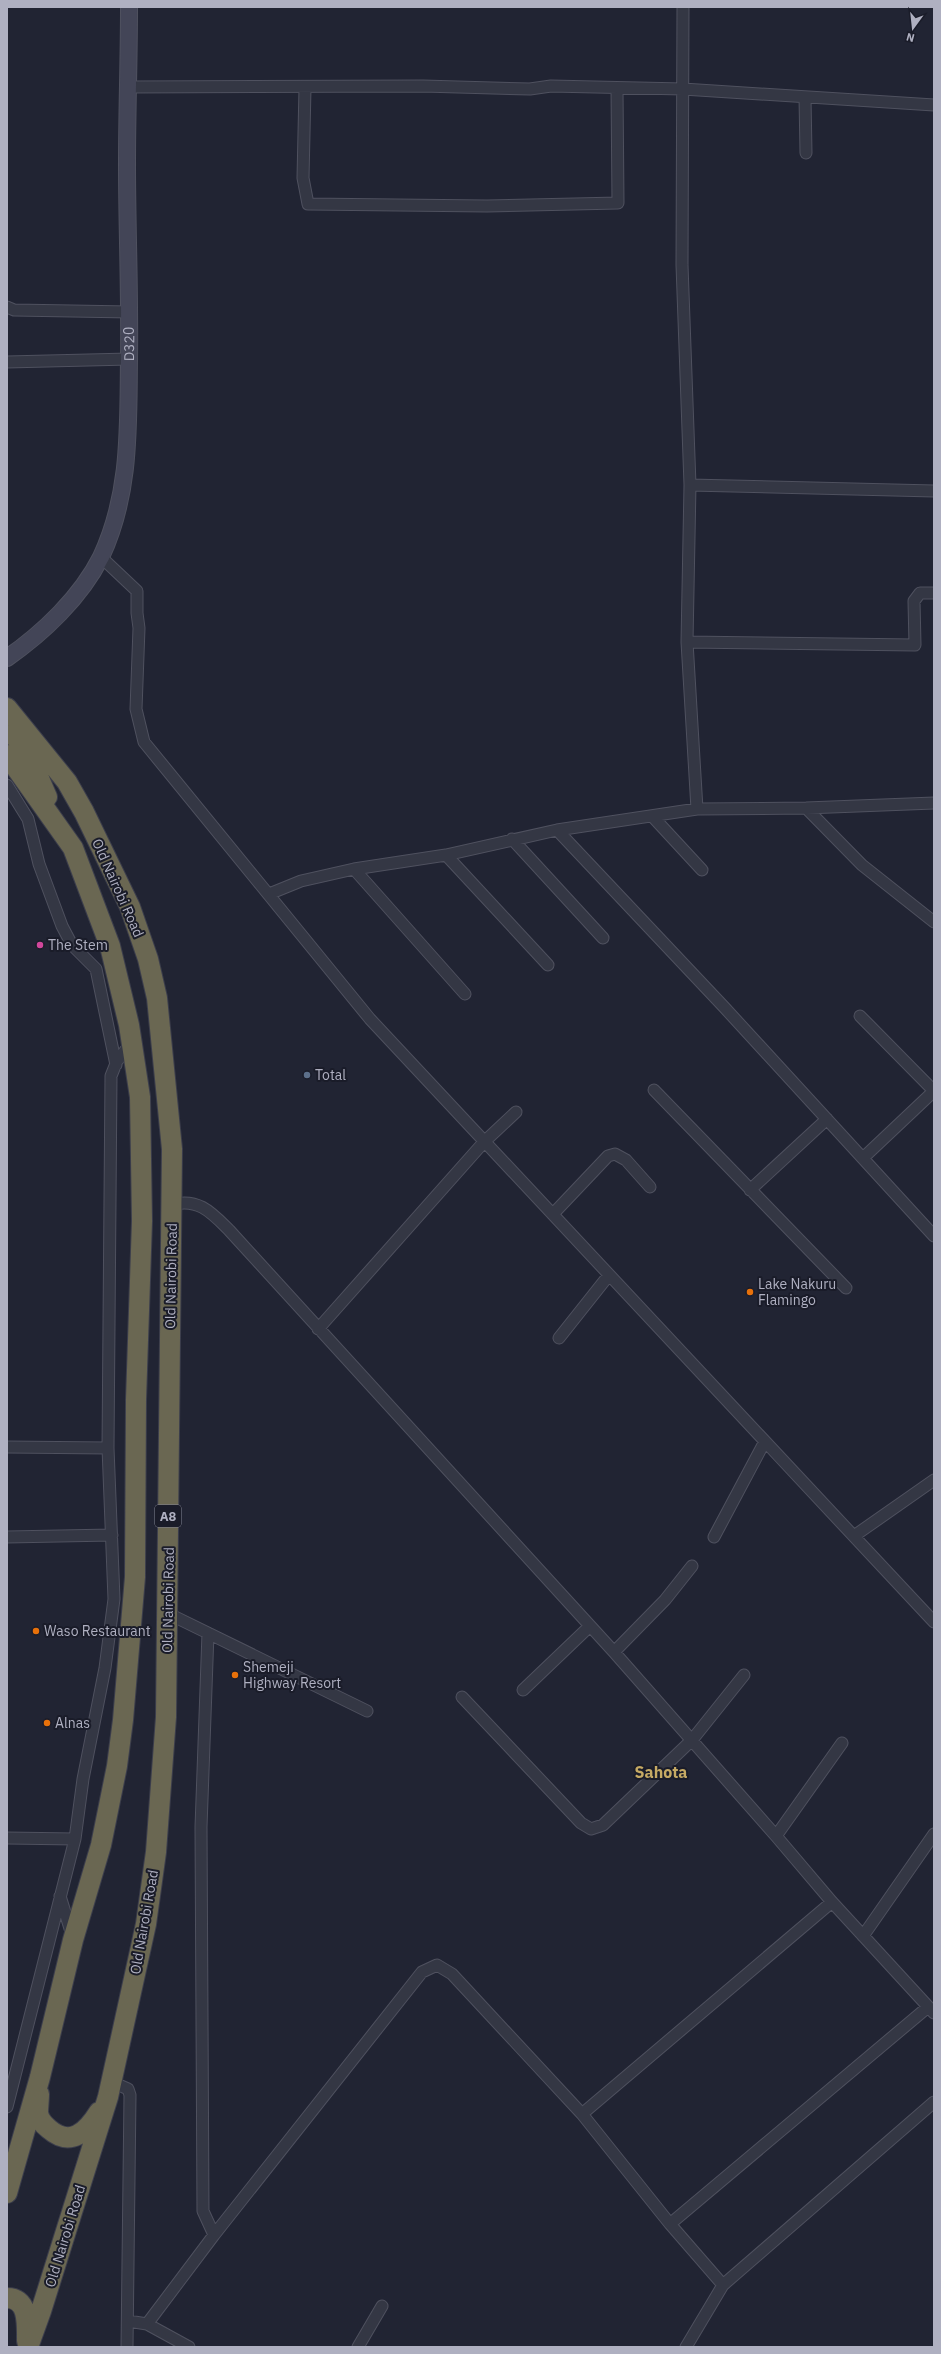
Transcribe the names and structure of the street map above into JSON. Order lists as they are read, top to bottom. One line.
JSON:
{"streets":{"highway":["Old Nairobi Road","A8"],"street":["D320"]},"districts":["Sahota"],"places":["The Stem","Total","Lake Nakuru Flamingo","Waso Restaurant","Shemeji Highway Resort","Alnas"],"north":"bottom"}
